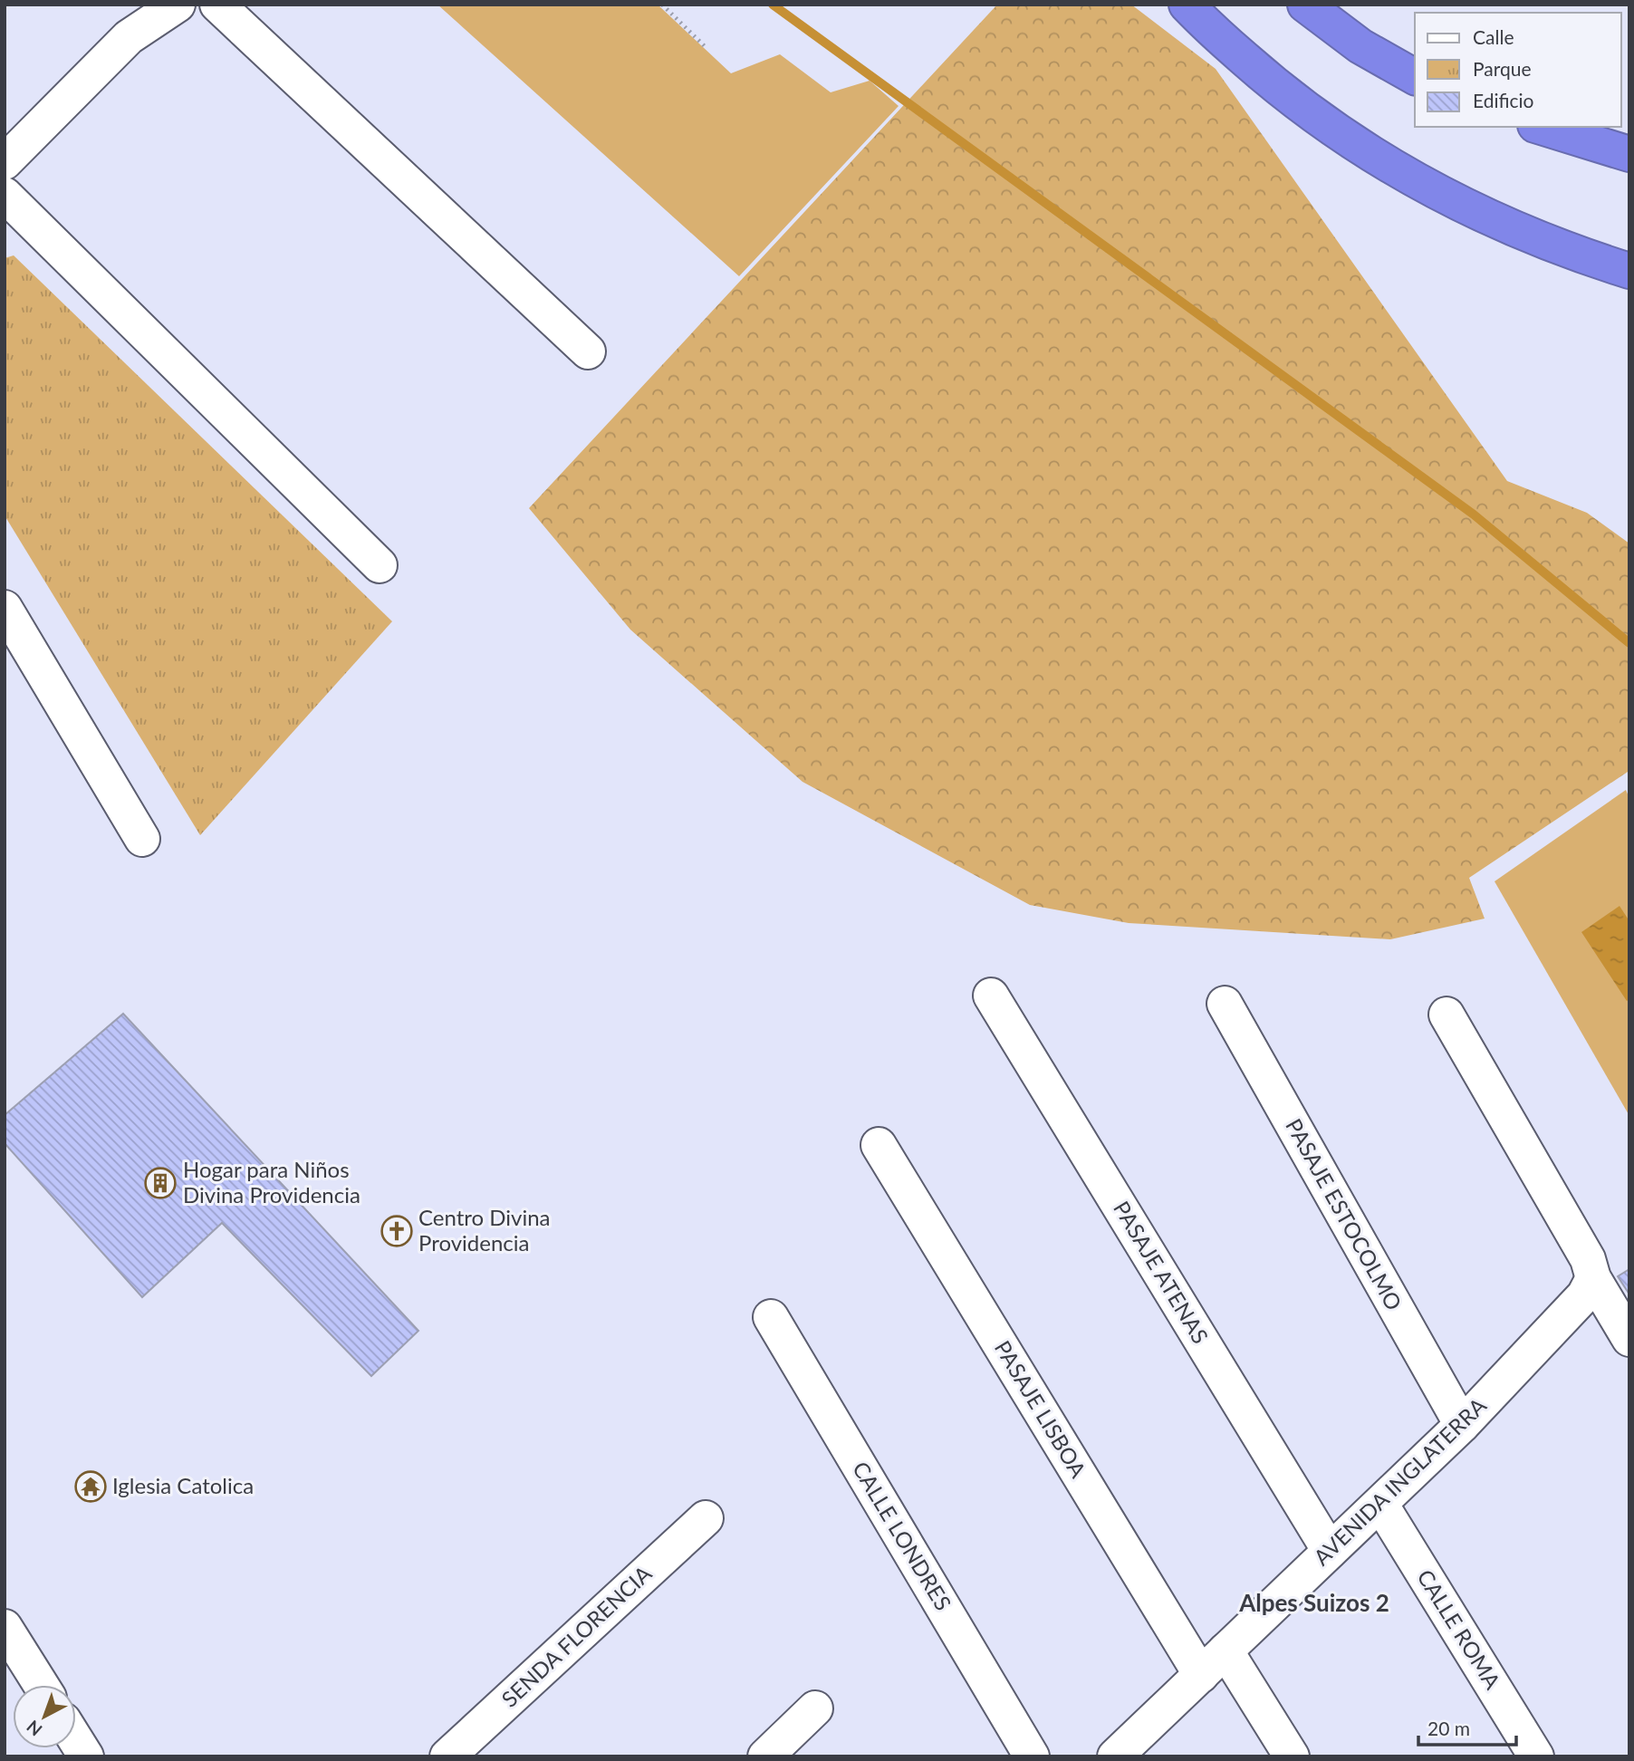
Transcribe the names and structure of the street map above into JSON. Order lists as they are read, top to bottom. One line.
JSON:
{"streets":{"street":["PASAJE ESTOCOLMO","PASAJE ATENAS","PASAJE LISBOA","AVENIDA INGLATERRA","CALLE LONDRES","CALLE ROMA","SENDA FLORENCIA"]},"crossings":[["PASAJE ESTOCOLMO","AVENIDA INGLATERRA"],["PASAJE ATENAS","AVENIDA INGLATERRA"],["PASAJE LISBOA","AVENIDA INGLATERRA"],["AVENIDA INGLATERRA","CALLE ROMA"]],"districts":["Alpes Suizos 2"],"places":{"building":["Hogar para Niños Divina Providencia"],"church":["Centro Divina Providencia"],"temple":["Iglesia Catolica"]},"legend":["Calle","Parque","Edificio"],"scale_bar":"20 m","north":"bottom left"}
